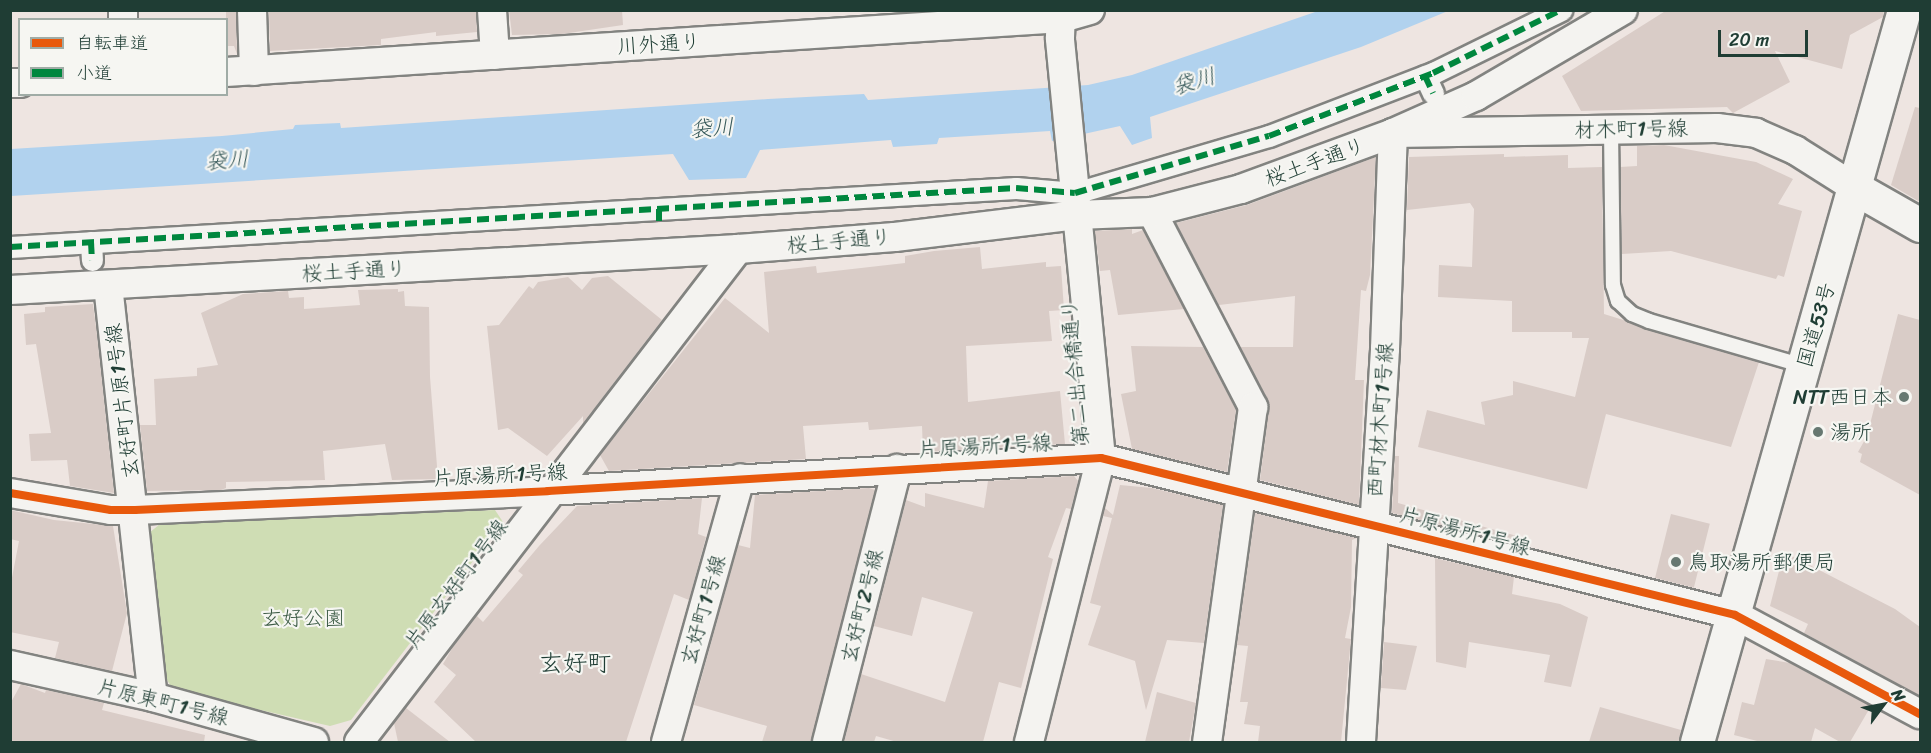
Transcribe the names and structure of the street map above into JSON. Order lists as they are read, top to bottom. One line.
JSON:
{"streets":{"main road":["国道53号"],"street":["川外通り","材木町1号線","桜土手通り","第二出合橋通り","玄好町片原1号線","西町材木町1号線","片原湯所1号線","片原玄好町1号線","玄好町2号線","玄好町1号線","片原東町1号線"]},"crossings":[["川外通り","第二出合橋通り"],["材木町1号線","桜土手通り"],["材木町1号線","国道53号"],["材木町1号線","西町材木町1号線"],["桜土手通り","第二出合橋通り"],["桜土手通り","玄好町片原1号線"],["桜土手通り","西町材木町1号線"],["桜土手通り","片原玄好町1号線"],["国道53号","片原湯所1号線"],["第二出合橋通り","片原湯所1号線"],["玄好町片原1号線","片原湯所1号線"],["玄好町片原1号線","片原東町1号線"],["西町材木町1号線","片原湯所1号線"],["片原湯所1号線","片原玄好町1号線"],["片原湯所1号線","玄好町2号線"],["片原湯所1号線","玄好町1号線"]],"districts":["玄好町"],"water":["袋川"],"parks":["玄好公園"],"places":["NTT西日本","湯所","鳥取湯所郵便局"],"legend":["自転車道","小道"],"scale_bar":"20 m","north":"top right"}
